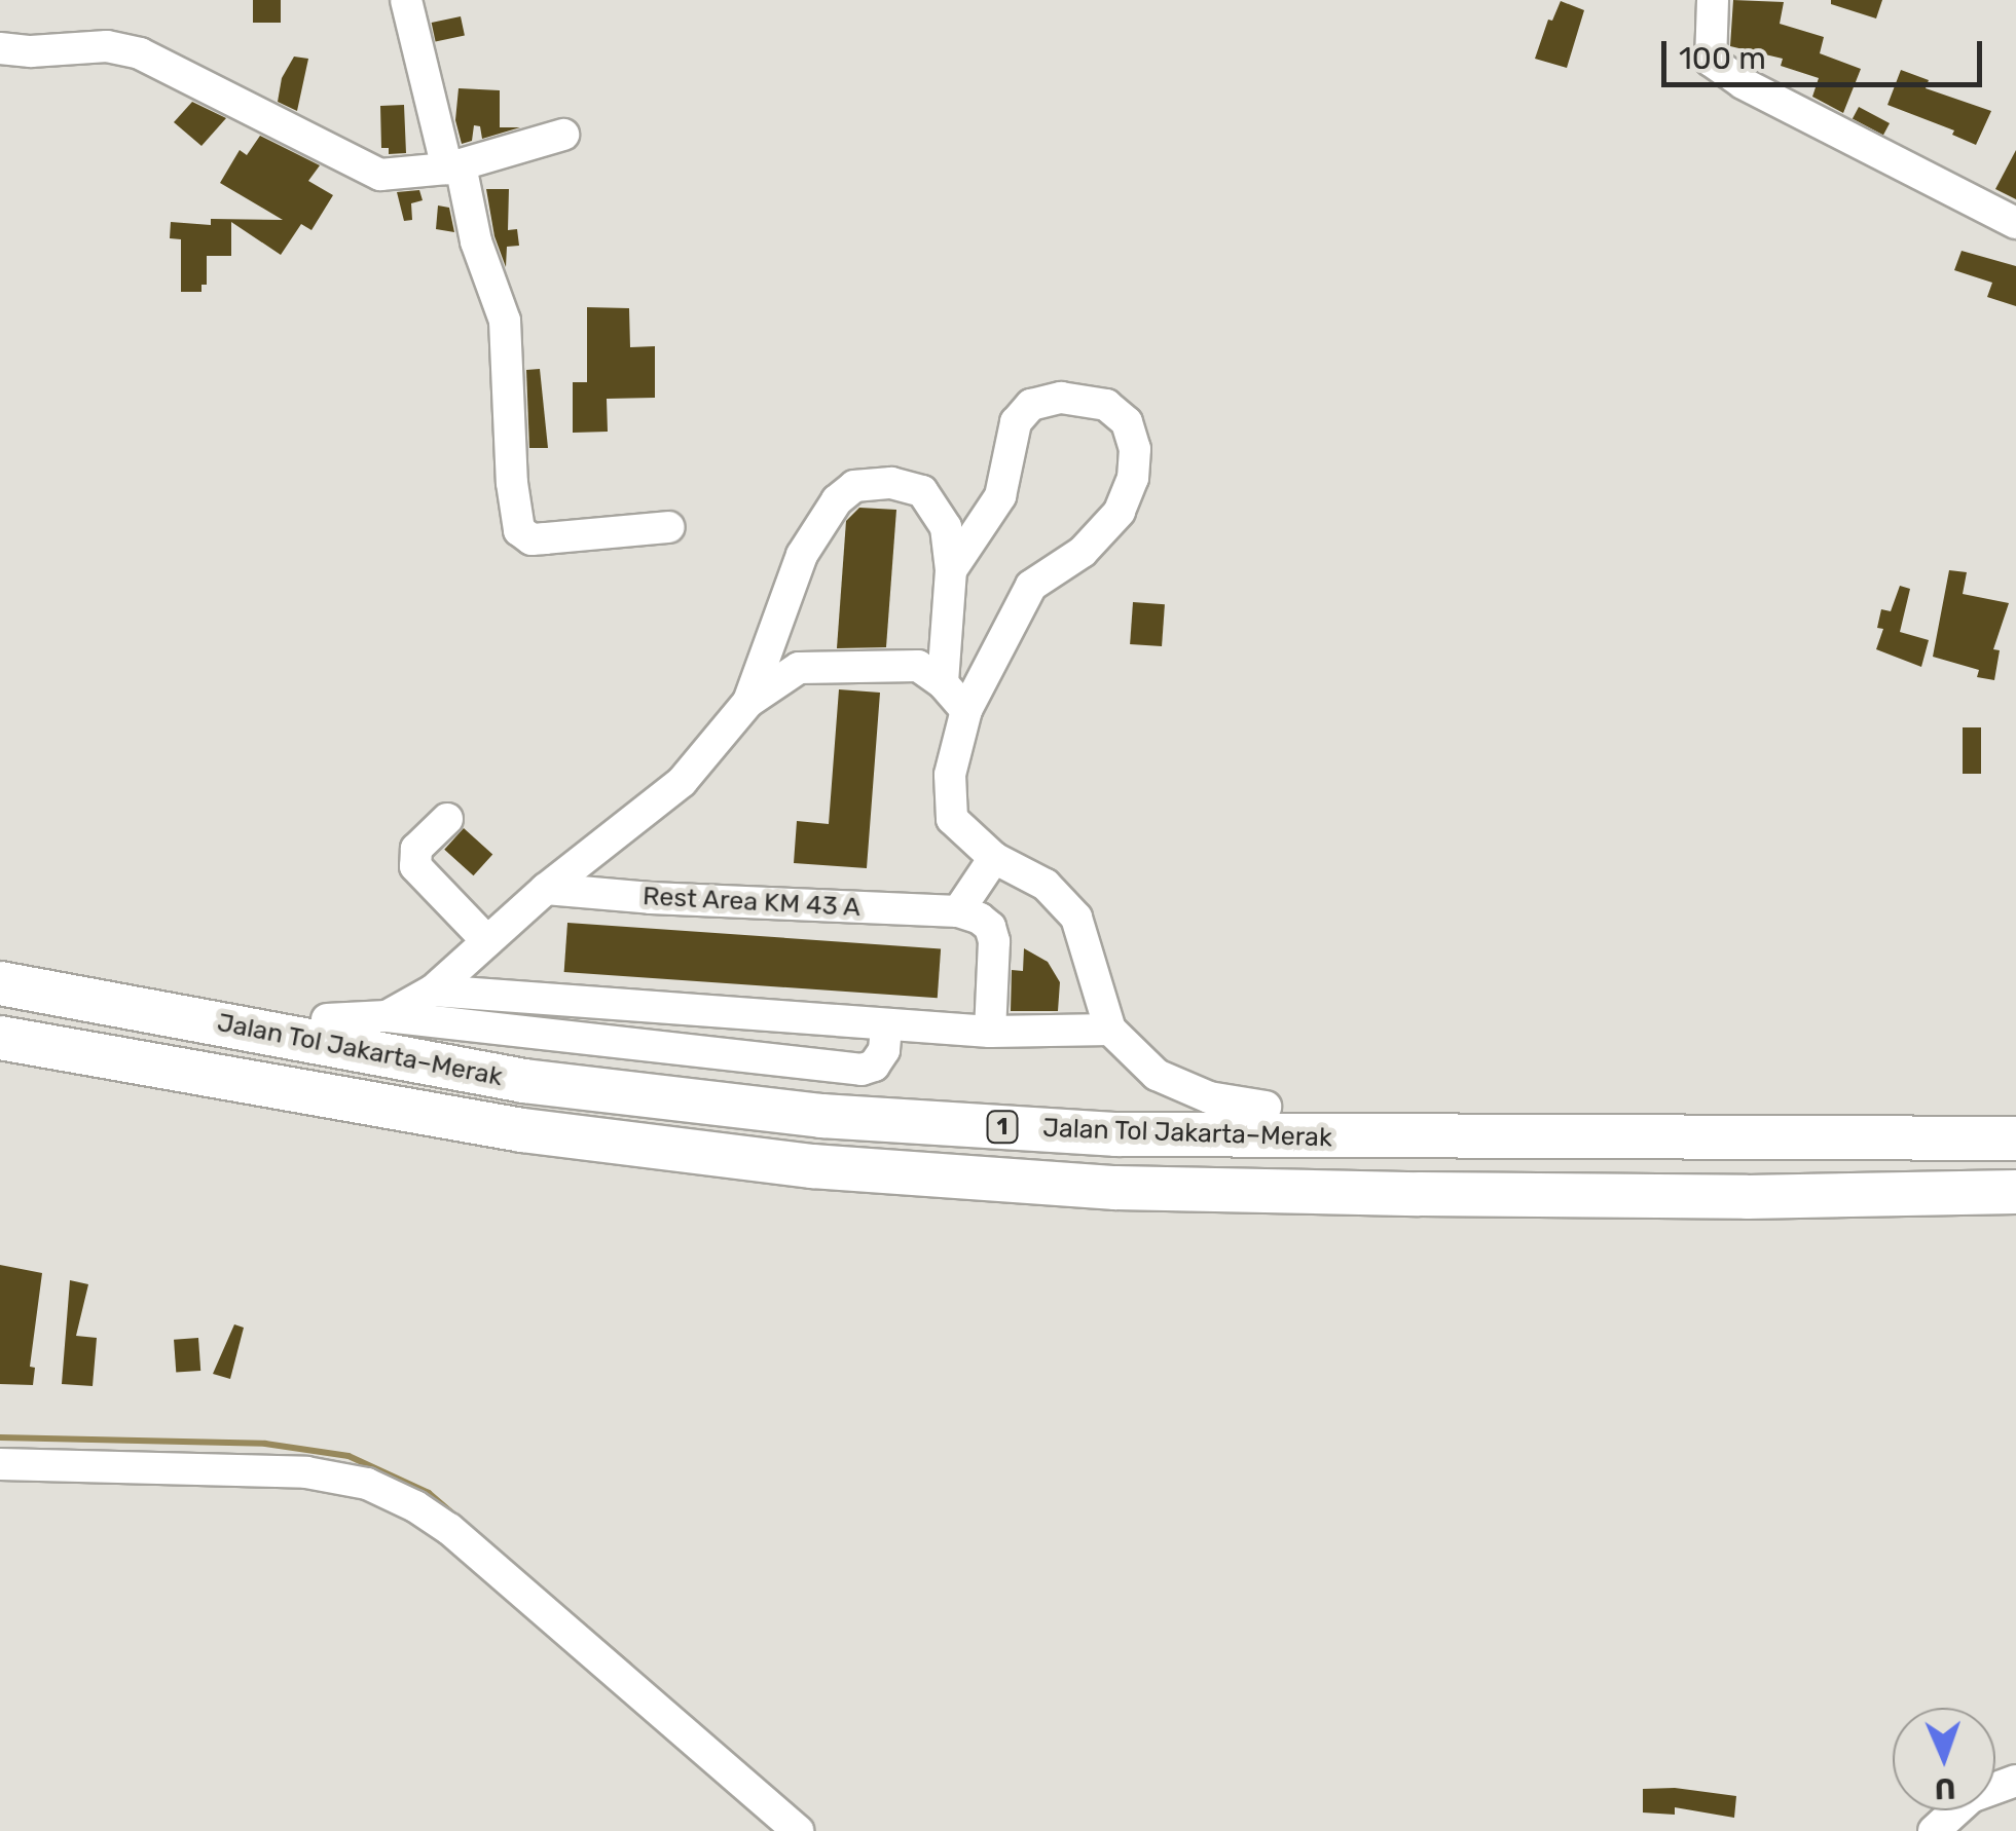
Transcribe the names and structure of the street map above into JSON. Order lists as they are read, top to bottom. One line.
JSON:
{"streets":{"highway":["Jalan Tol Jakarta–Merak","1"],"street":["Rest Area KM 43 A"]},"scale_bar":"100 m","north":"bottom"}
